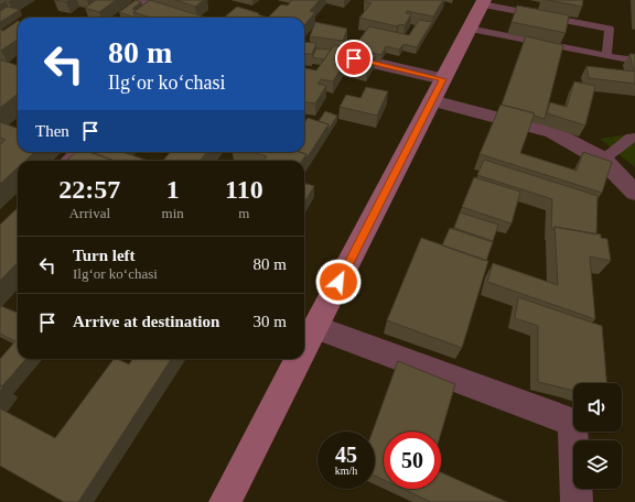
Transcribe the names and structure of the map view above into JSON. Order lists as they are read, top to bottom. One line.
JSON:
{"page":{"turn":["80 m","Ilgʻor koʻchasi"],"then":"Then","eta":["22:57","Arrival","1","min","110","m"],"list":[{"name":"Turn left","note":"Ilgʻor koʻchasi","value":"80 m"},{"name":"Arrive at destination","value":"30 m"}],"speed":"45 km/h","limit":"50"}}
